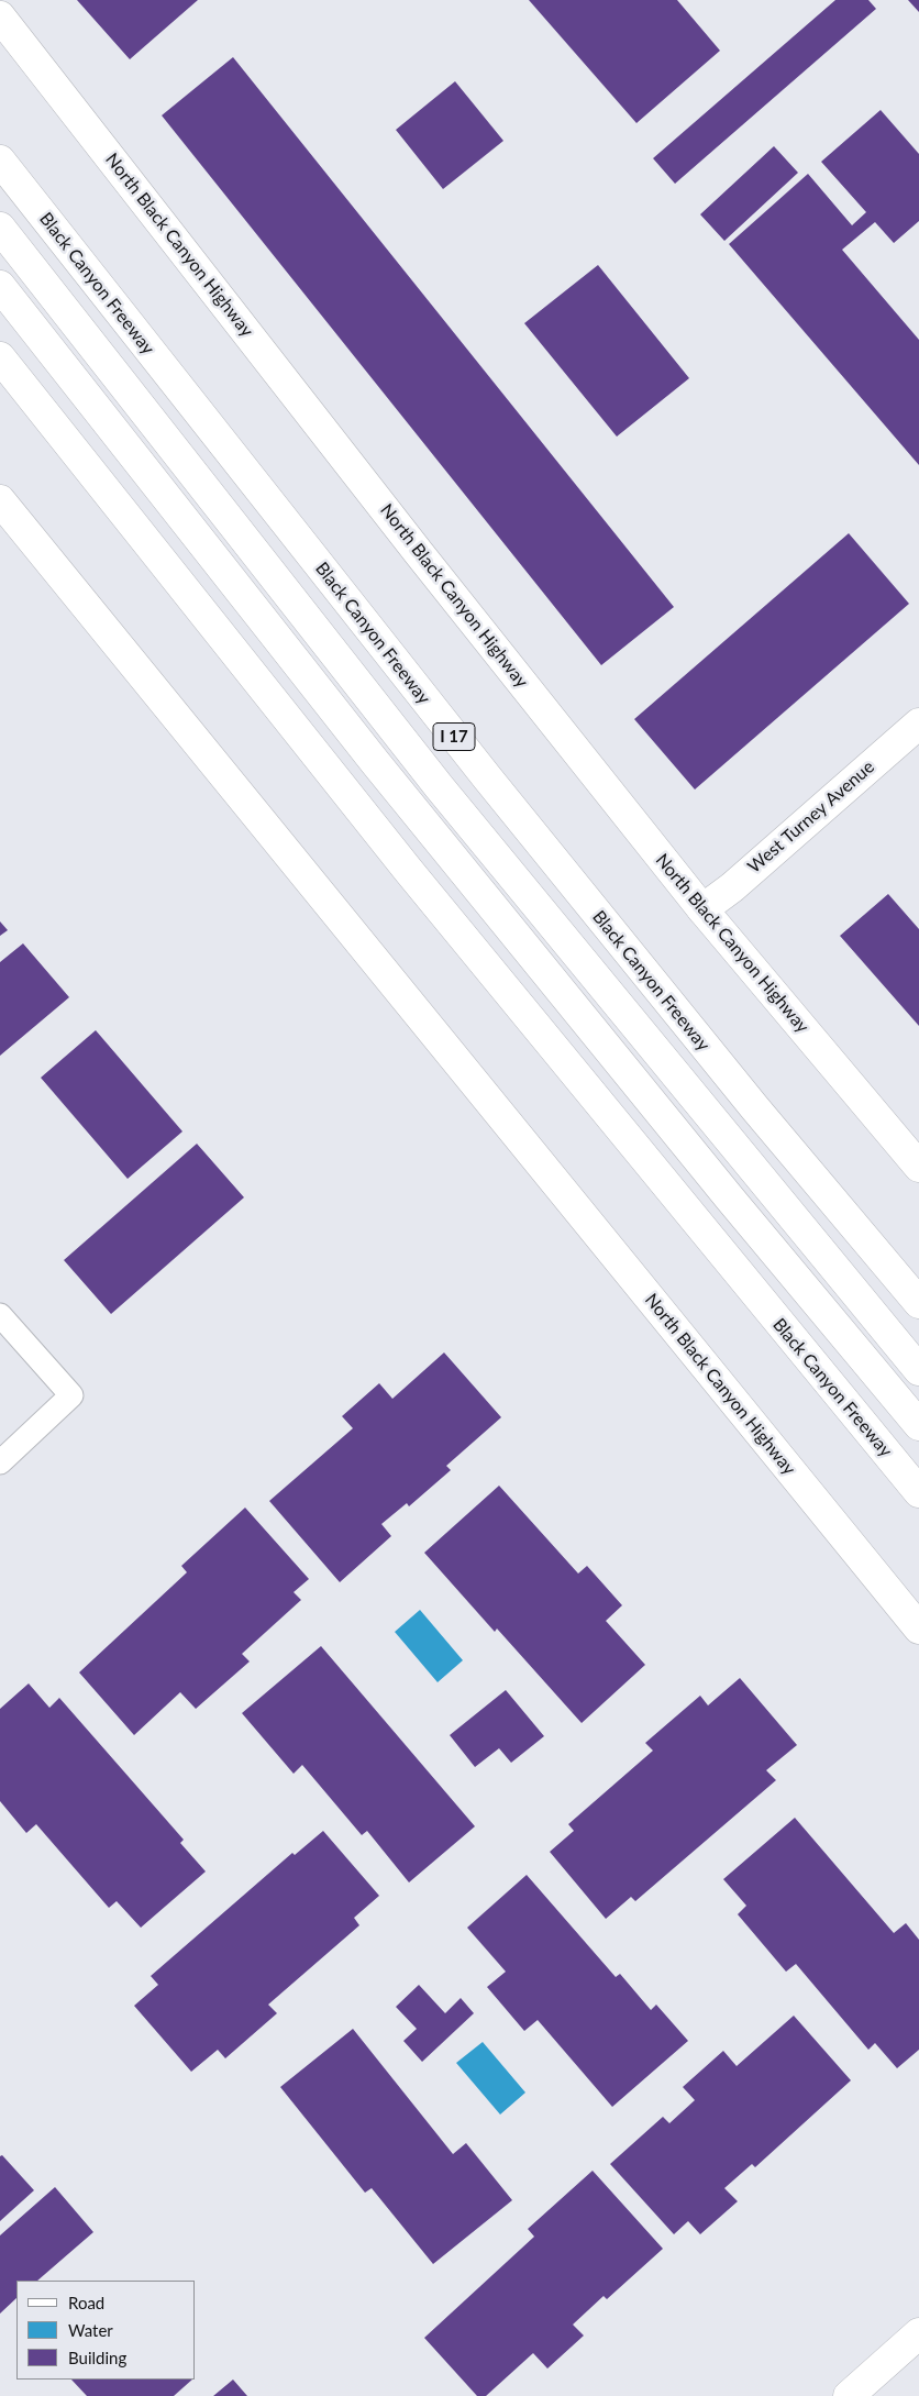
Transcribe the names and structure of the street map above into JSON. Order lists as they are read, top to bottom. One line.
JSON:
{"streets":{"main road":["North Black Canyon Highway","Black Canyon Freeway","I 17","West Turney Avenue"]},"crossings":[["North Black Canyon Highway","West Turney Avenue"]],"legend":["Road","Water","Building"]}
